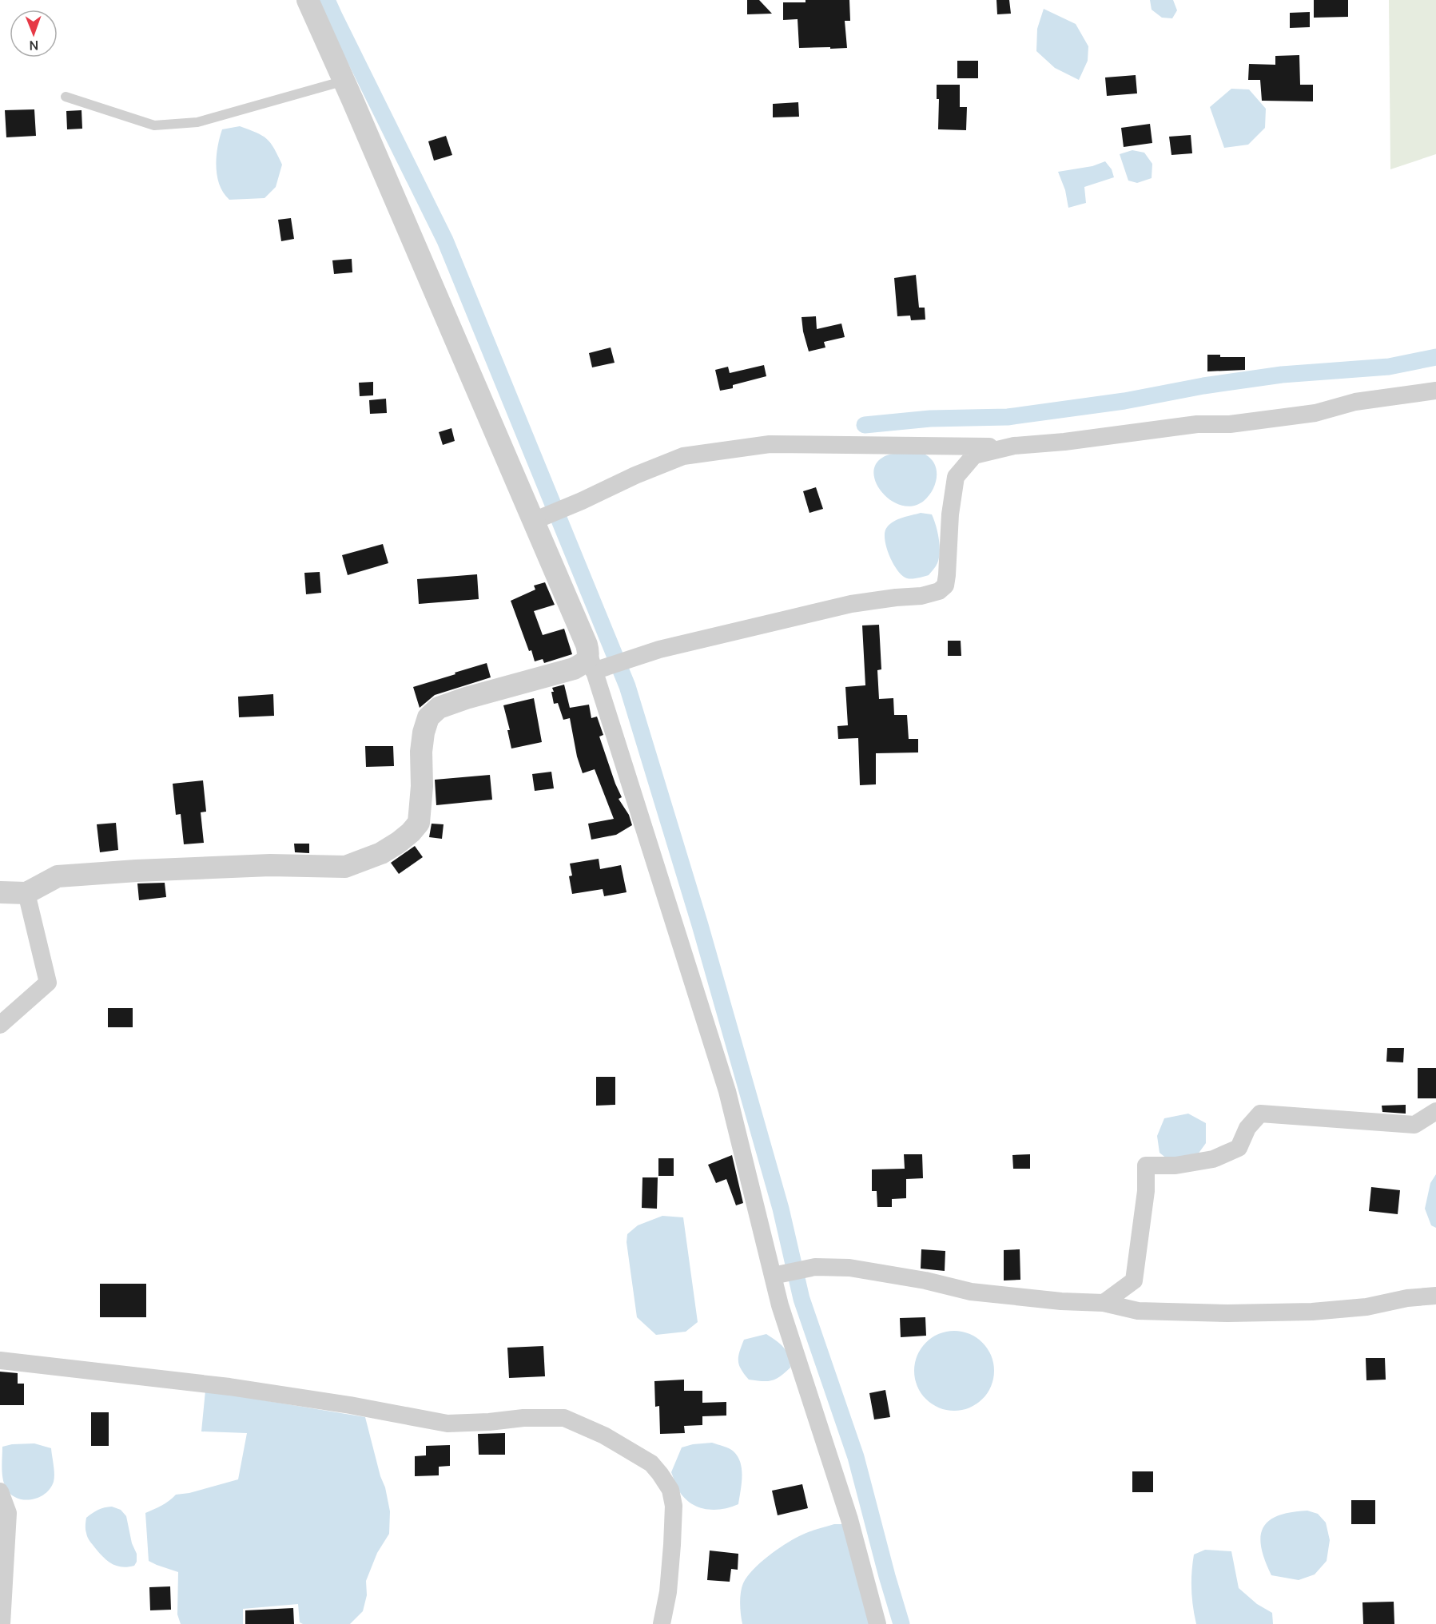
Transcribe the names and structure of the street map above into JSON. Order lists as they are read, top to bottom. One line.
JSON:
{"north":"bottom"}
